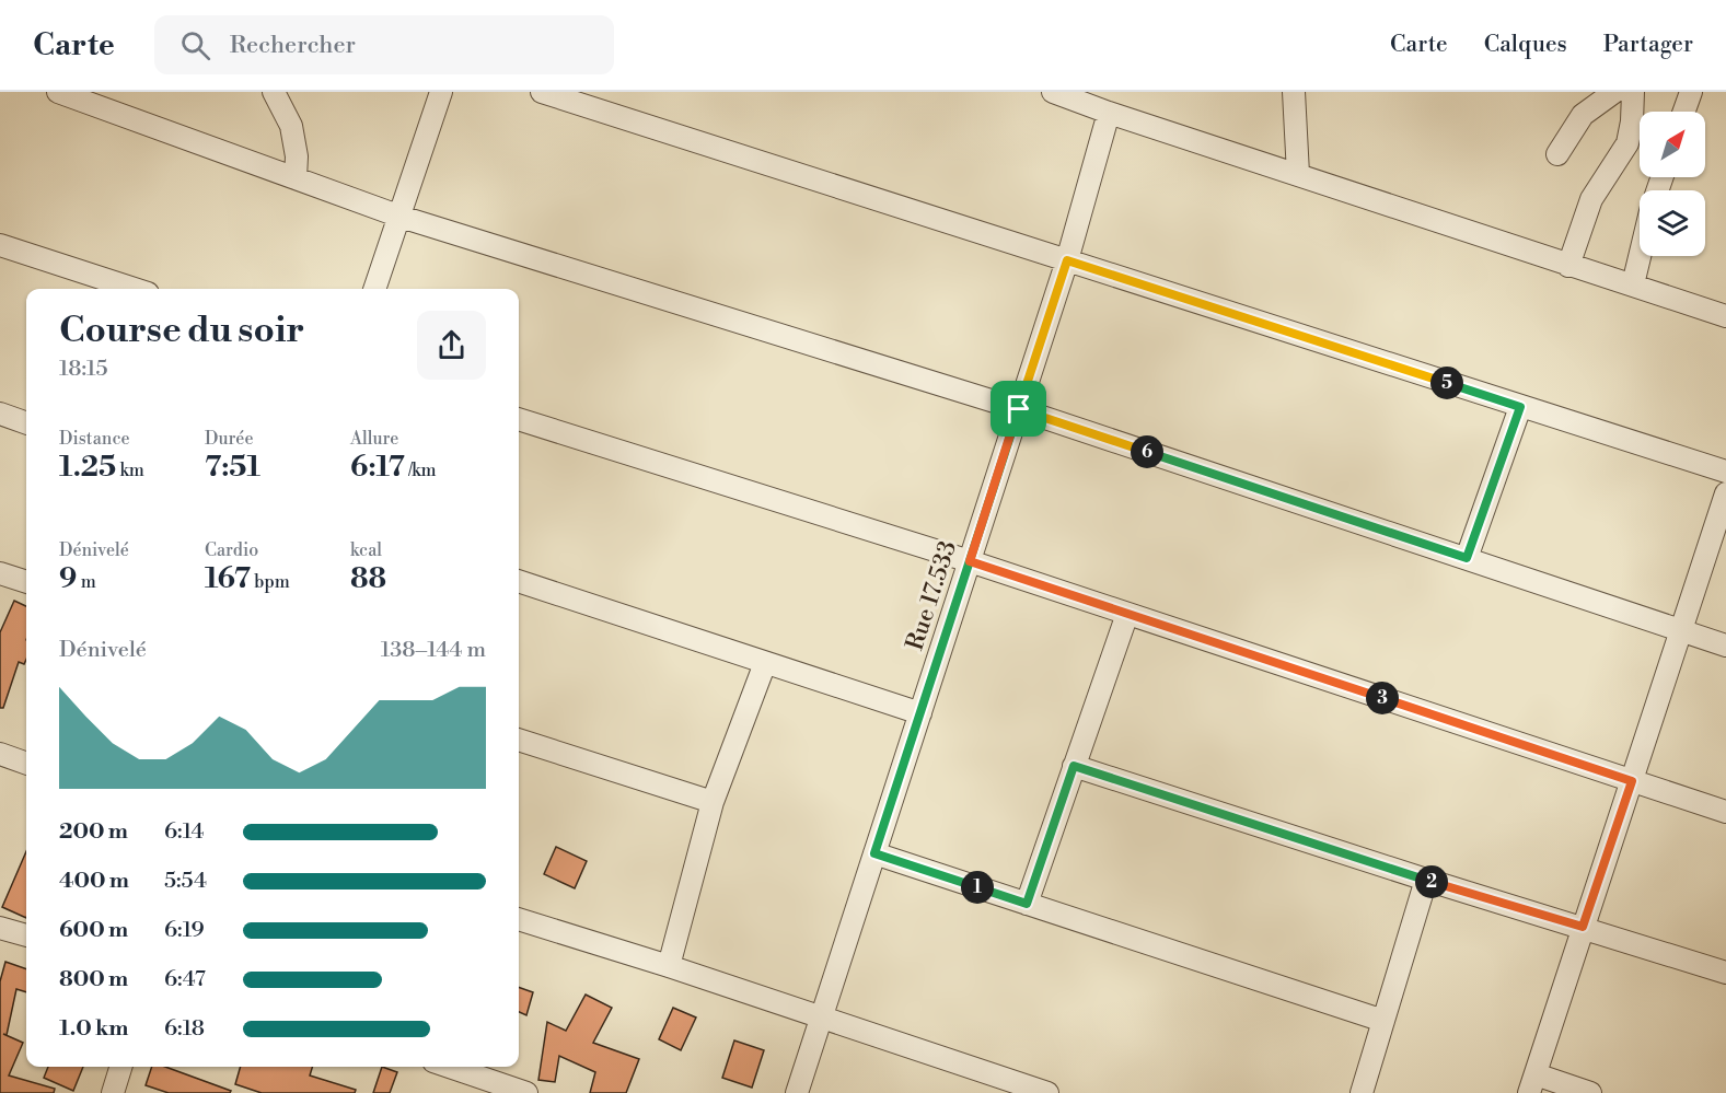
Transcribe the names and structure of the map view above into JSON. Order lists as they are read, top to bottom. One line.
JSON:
{"streets":{"street":["Rue 17.533"]},"north":"top right","page":{"header":"Carte","search":"Rechercher","nav":["Carte","Calques","Partager"],"heading":["Course du soir","18:15"],"pins":["5","6","3","2","1"],"stats":[["Distance","1.25 km"],["Durée","7:51"],["Allure","6:17 /km"],["Dénivelé","9 m"],["Cardio","167 bpm"],["kcal","88"]],"chart":["Dénivelé","138–144 m"],"list":[{"name":"200 m","note":"6:14"},{"name":"400 m","note":"5:54"},{"name":"600 m","note":"6:19"},{"name":"800 m","note":"6:47"},{"name":"1.0 km","note":"6:18"}]}}
